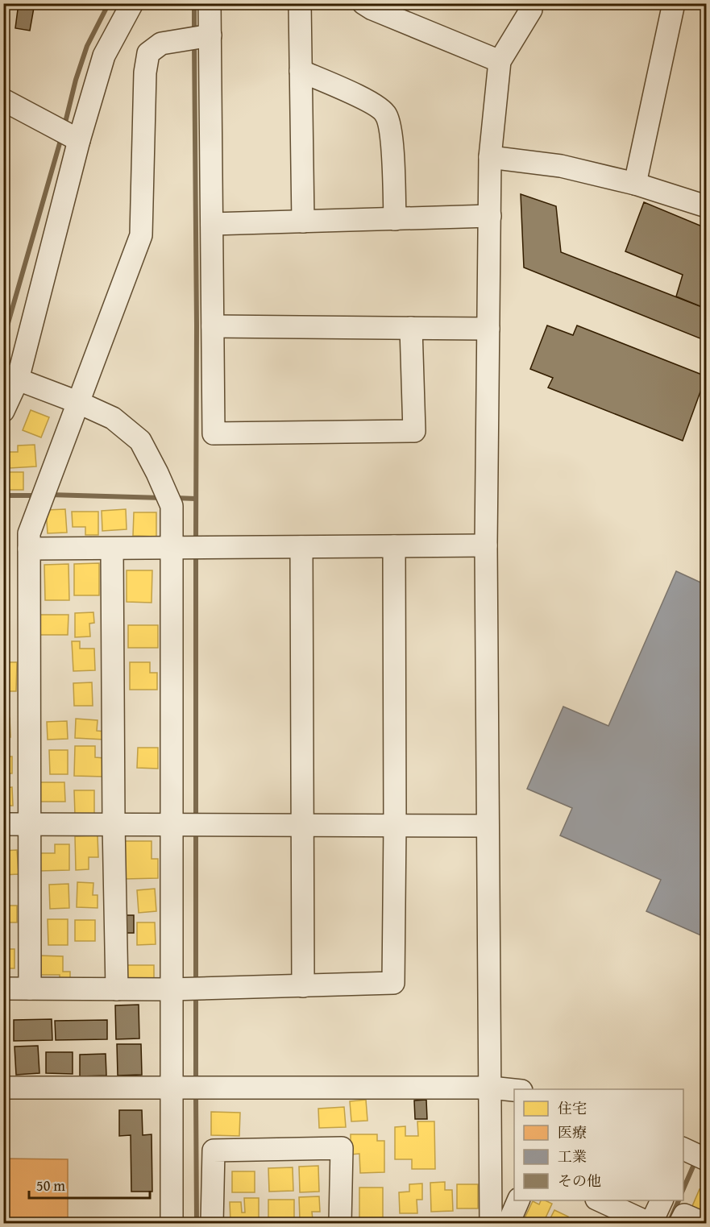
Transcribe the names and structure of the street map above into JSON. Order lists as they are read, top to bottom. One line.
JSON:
{"legend":["住宅","医療","工業","その他"],"scale_bar":"50 m"}
